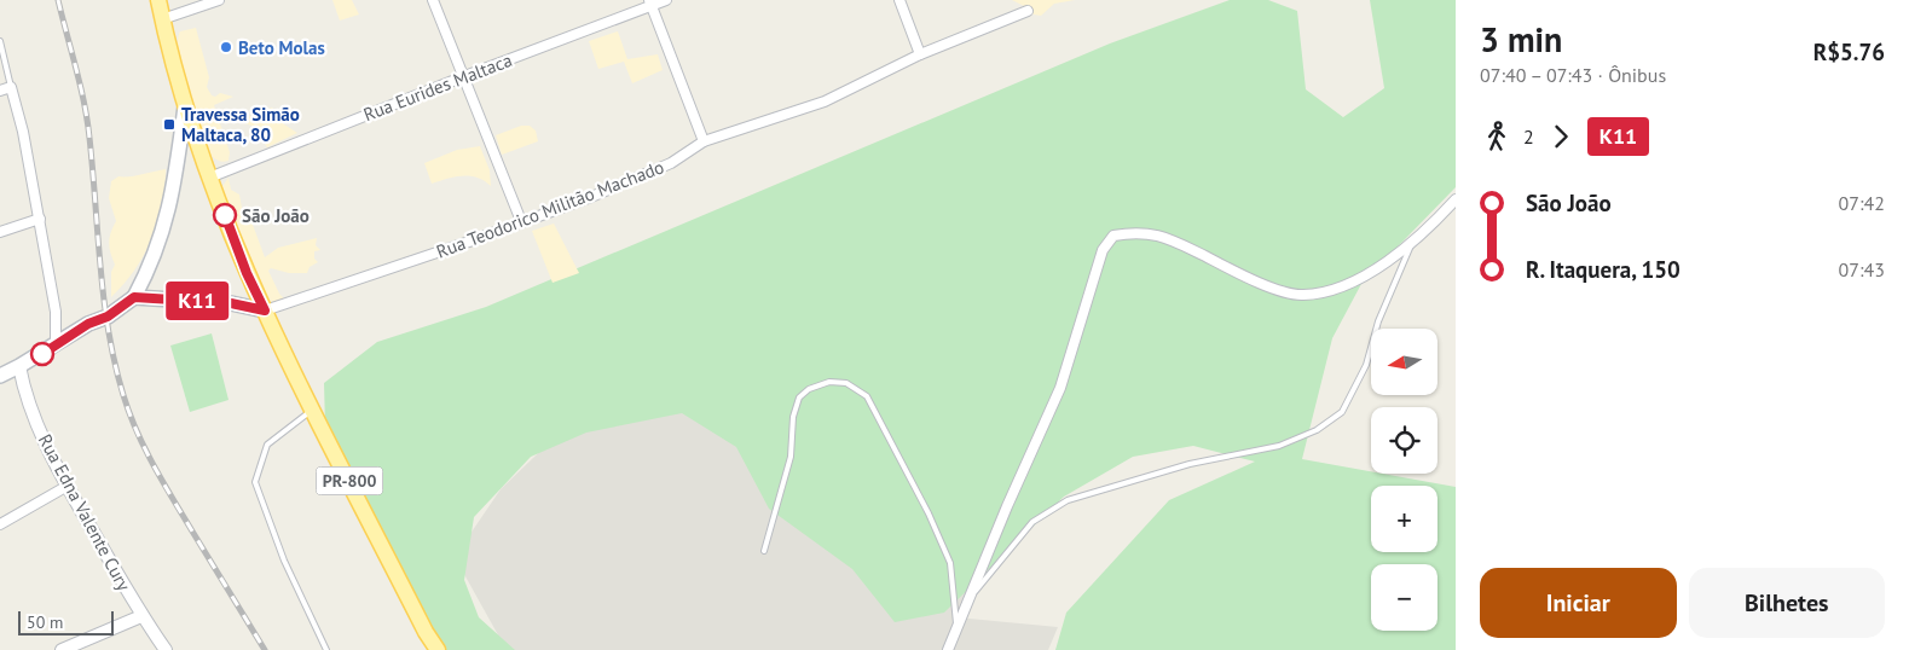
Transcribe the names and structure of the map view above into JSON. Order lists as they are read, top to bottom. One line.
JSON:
{"streets":{"main road":["PR-800"],"street":["Rua Eurides Maltaca","Rua Teodorico Militão Machado","Rua Edna Valente Cury"]},"crossings":[["Rua Eurides Maltaca","PR-800"],["Rua Teodorico Militão Machado","PR-800"]],"places":{"other":["Beto Molas","São João"],"transit":["Travessa Simão Maltaca, 80"]},"lines":["bus line K11"],"scale_bar":"50 m","north":"left","page":{"on_map":"K11","heading":["3 min","07:40 – 07:43 · Ônibus","R$5.76"],"legs":["2","K11"],"list":[{"name":"São João","value":"07:42"},{"name":"R. Itaquera, 150","value":"07:43"}],"map_buttons":["+","−"],"buttons":["Iniciar","Bilhetes"],"scale":"50 m"}}
